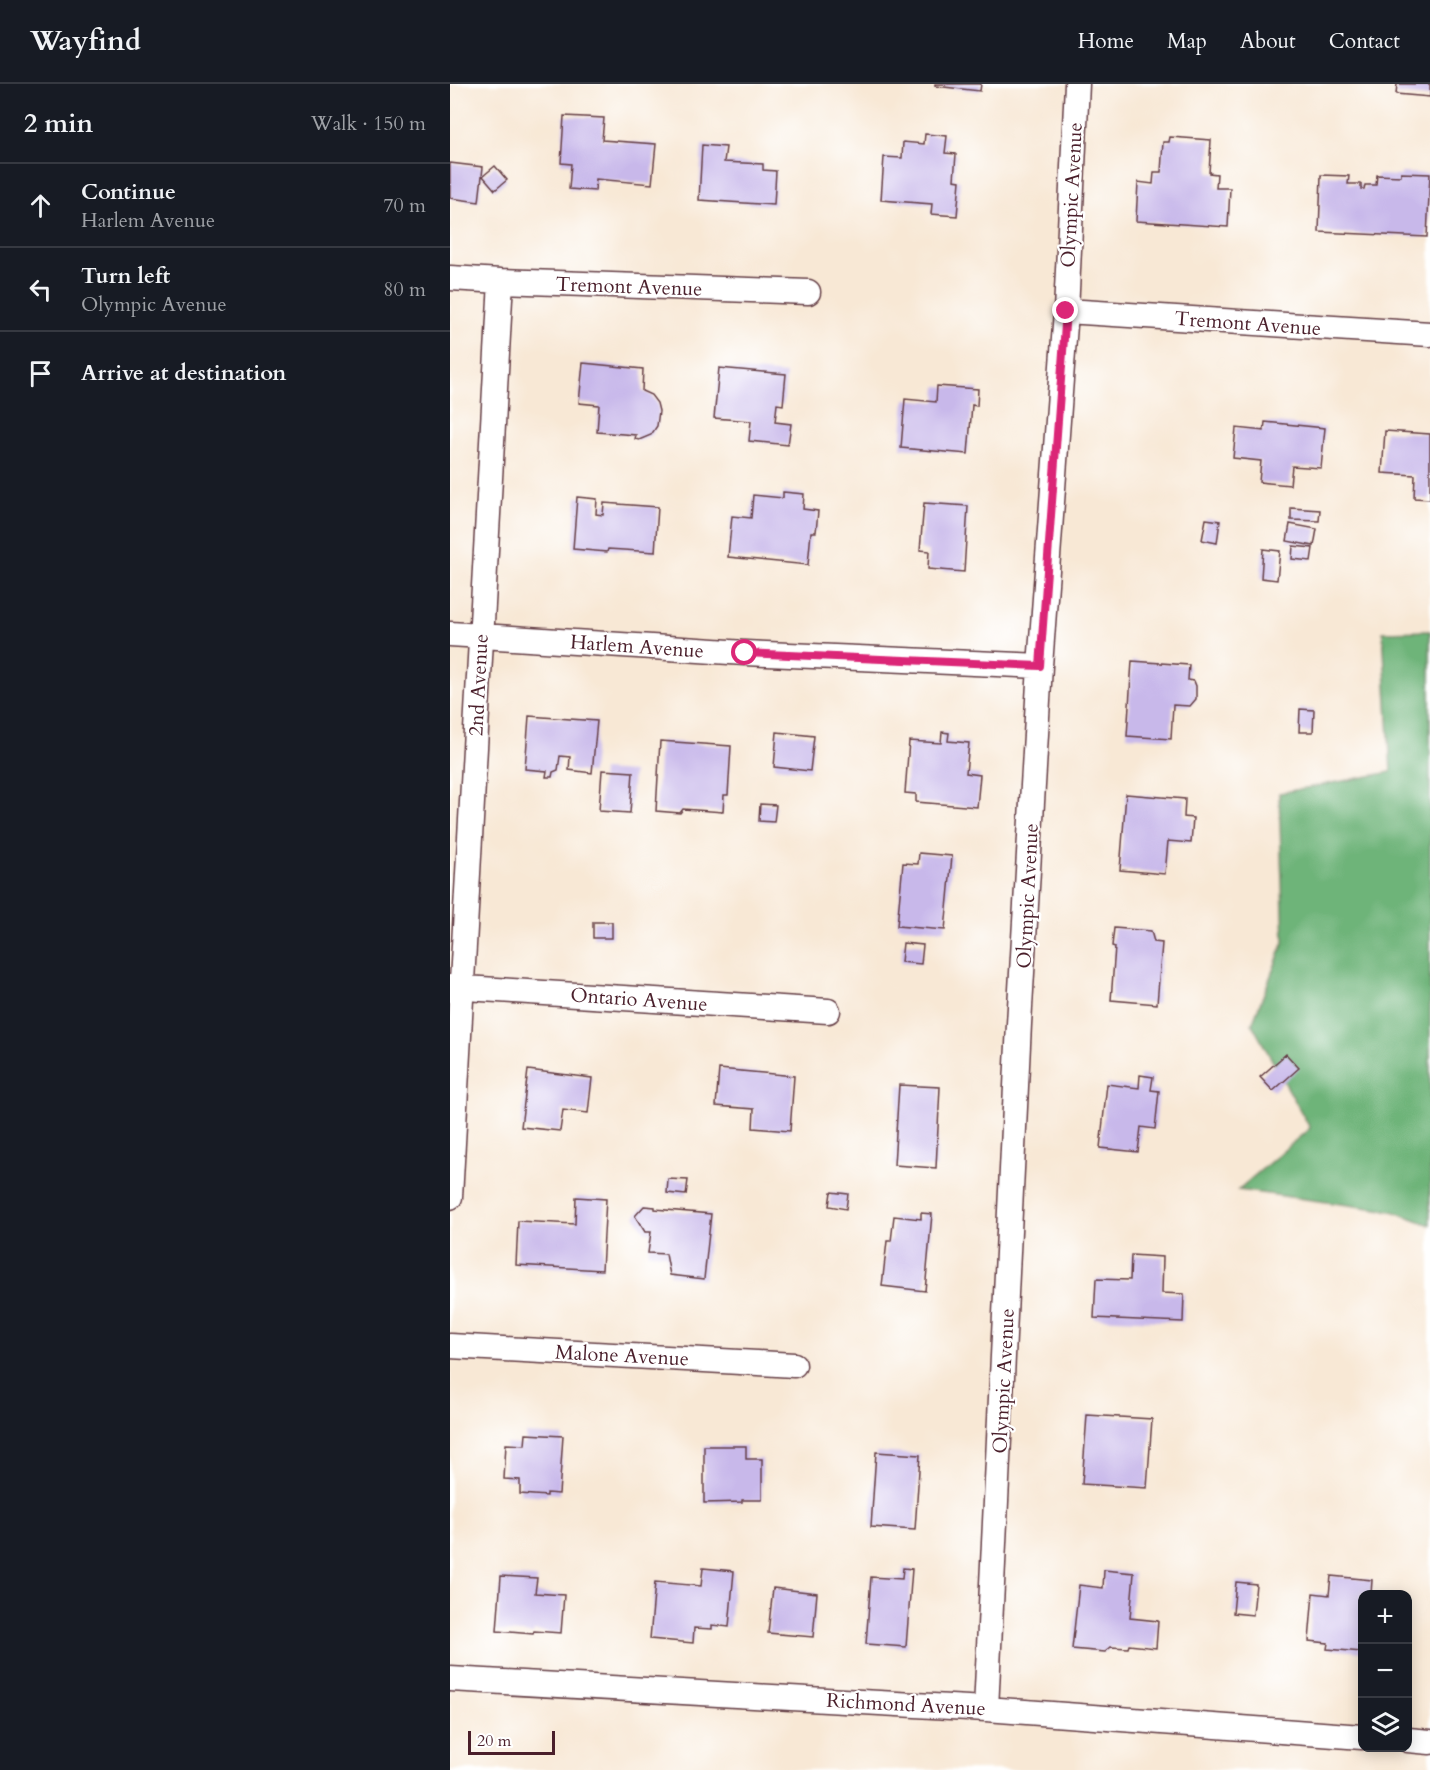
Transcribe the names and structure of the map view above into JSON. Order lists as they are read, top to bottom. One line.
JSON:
{"streets":{"street":["Olympic Avenue","Tremont Avenue","Harlem Avenue","2nd Avenue","Ontario Avenue","Malone Avenue","Richmond Avenue"]},"crossings":[["Olympic Avenue","Tremont Avenue"],["Olympic Avenue","Harlem Avenue"],["Olympic Avenue","Richmond Avenue"],["Tremont Avenue","2nd Avenue"],["Harlem Avenue","2nd Avenue"],["2nd Avenue","Ontario Avenue"]],"scale_bar":"20 m","page":{"header":"Wayfind","nav":["Home","Map","About","Contact"],"heading":["2 min","Walk · 150 m"],"list":[["Continue","Harlem Avenue","70 m"],["Turn left","Olympic Avenue","80 m"],"Arrive at destination"],"map_buttons":["+","−"],"scale":"20 m"}}
